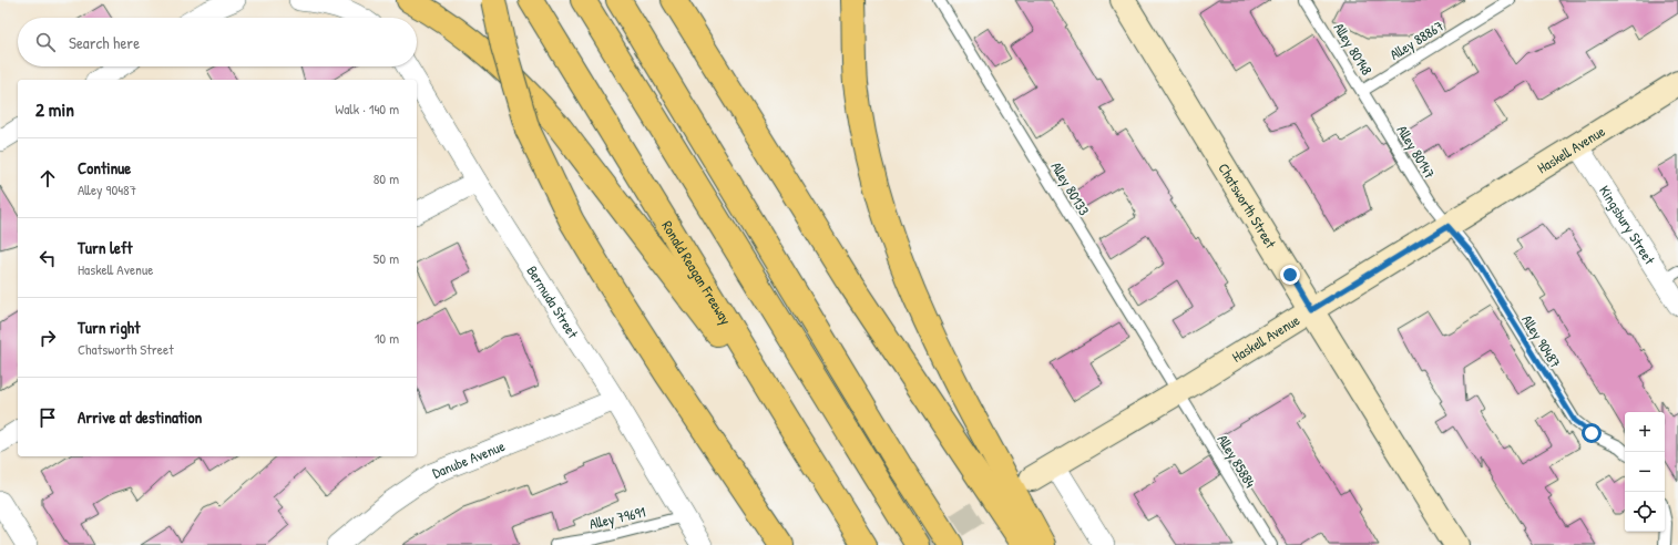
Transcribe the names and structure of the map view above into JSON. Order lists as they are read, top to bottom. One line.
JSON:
{"streets":{"highway":["Ronald Reagan Freeway"],"main road":["Haskell Avenue","Chatsworth Street"],"street":["Kingsbury Street","Bermuda Street","Danube Avenue"],"lane":["Alley 88867","Alley 80148","Alley 80147","Alley 80133","Alley 90487","Alley 85884","Alley 79691"]},"crossings":[["Alley 88867","Alley 80148"],["Alley 88867","Alley 80147"],["Alley 80148","Alley 80147"],["Haskell Avenue","Alley 80147"],["Haskell Avenue","Alley 80133"],["Haskell Avenue","Chatsworth Street"],["Haskell Avenue","Kingsbury Street"],["Haskell Avenue","Alley 90487"],["Haskell Avenue","Alley 85884"],["Alley 80147","Alley 90487"],["Alley 80133","Alley 85884"],["Bermuda Street","Danube Avenue"],["Bermuda Street","Alley 79691"]],"page":{"search":"Search here","heading":["2 min","Walk · 140 m"],"list":[["Continue","Alley 90487","80 m"],["Turn left","Haskell Avenue","50 m"],["Turn right","Chatsworth Street","10 m"],"Arrive at destination"],"map_buttons":["+","−"]}}
